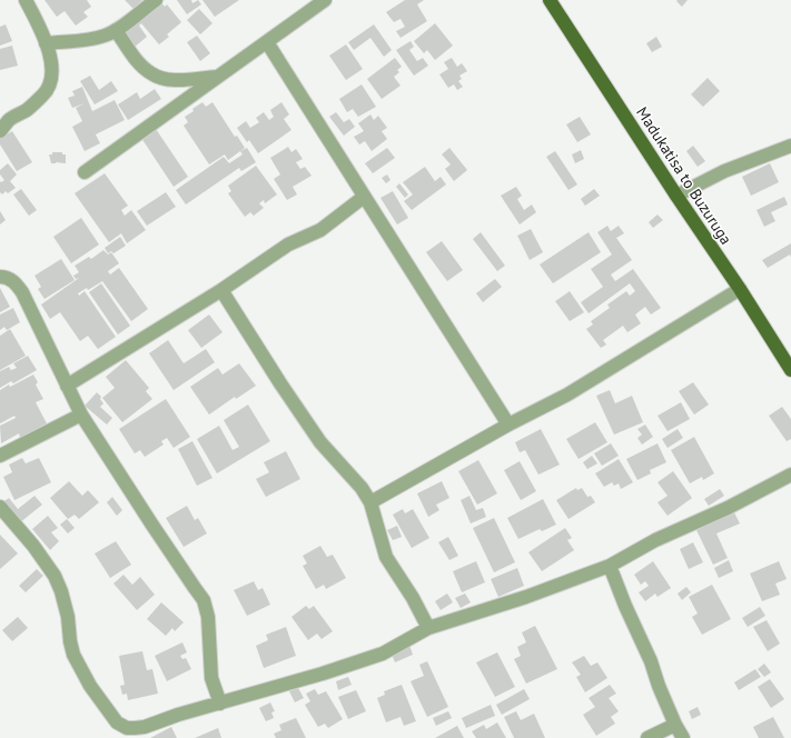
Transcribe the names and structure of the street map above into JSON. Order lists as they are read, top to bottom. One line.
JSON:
{"streets":{"main road":["Madukatisa to Buzuruga"]}}
